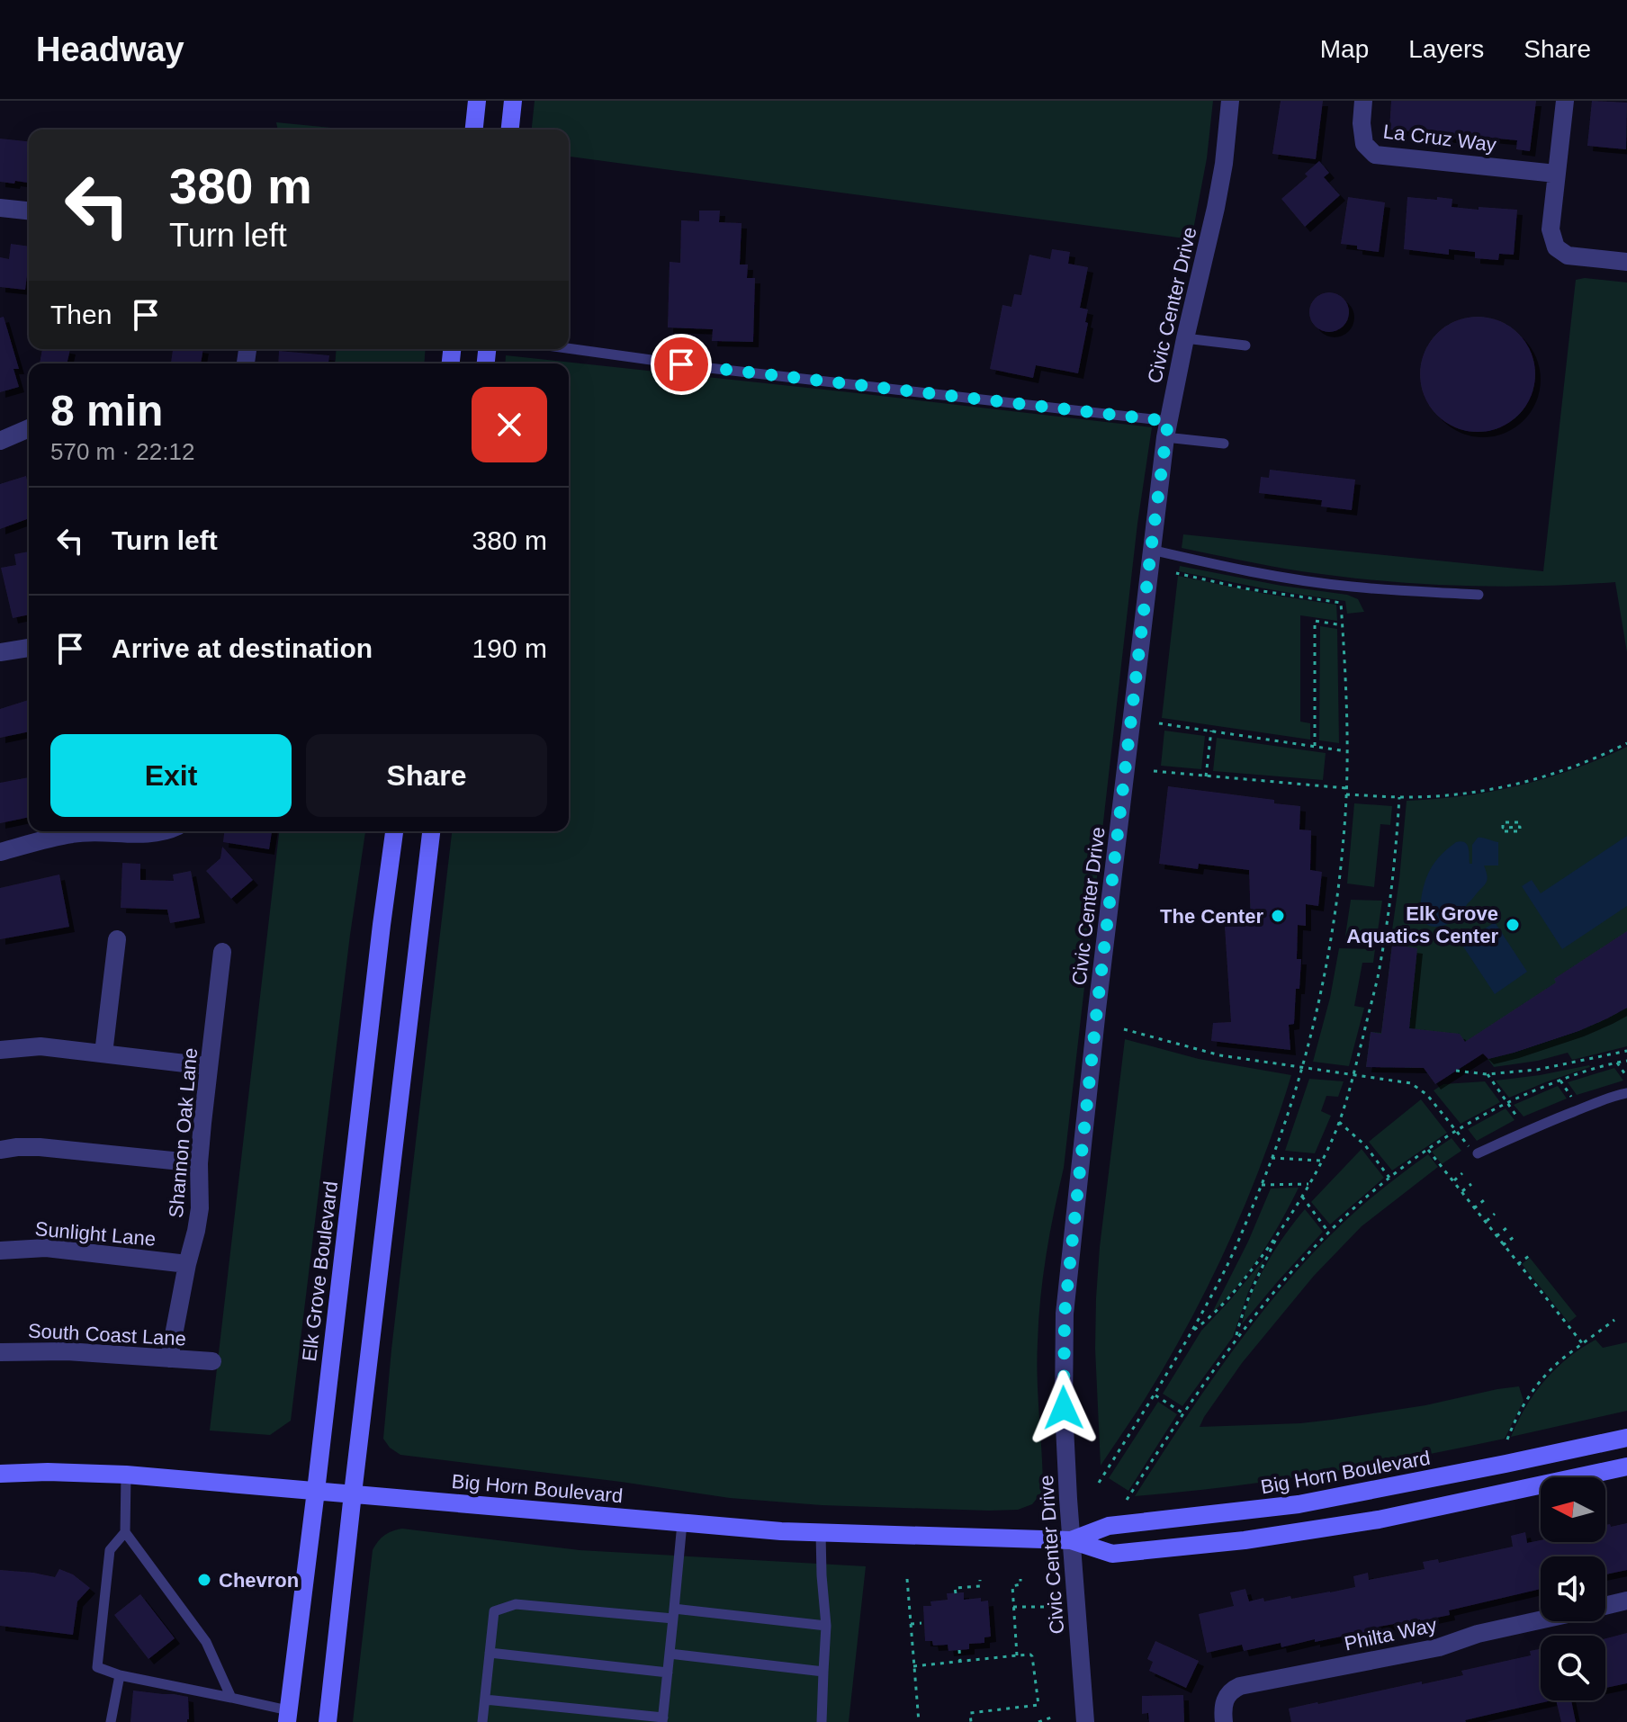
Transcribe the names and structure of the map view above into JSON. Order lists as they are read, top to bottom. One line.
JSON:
{"streets":{"main road":["Elk Grove Boulevard","Big Horn Boulevard"],"street":["La Cruz Way","Civic Center Drive","Shannon Oak Lane","Sunlight Lane","South Coast Lane","Philta Way"]},"crossings":[["Civic Center Drive","Big Horn Boulevard"],["Shannon Oak Lane","Sunlight Lane"],["Shannon Oak Lane","South Coast Lane"],["Elk Grove Boulevard","Big Horn Boulevard"]],"places":["The Center","Elk Grove Aquatics Center","Chevron"],"north":"left","page":{"header":"Headway","nav":["Map","Layers","Share"],"turn":["380 m","Turn left"],"then":"Then","heading":["8 min","570 m · 22:12"],"list":[{"name":"Turn left","value":"380 m"},{"name":"Arrive at destination","value":"190 m"}],"buttons":["Exit","Share"]}}
